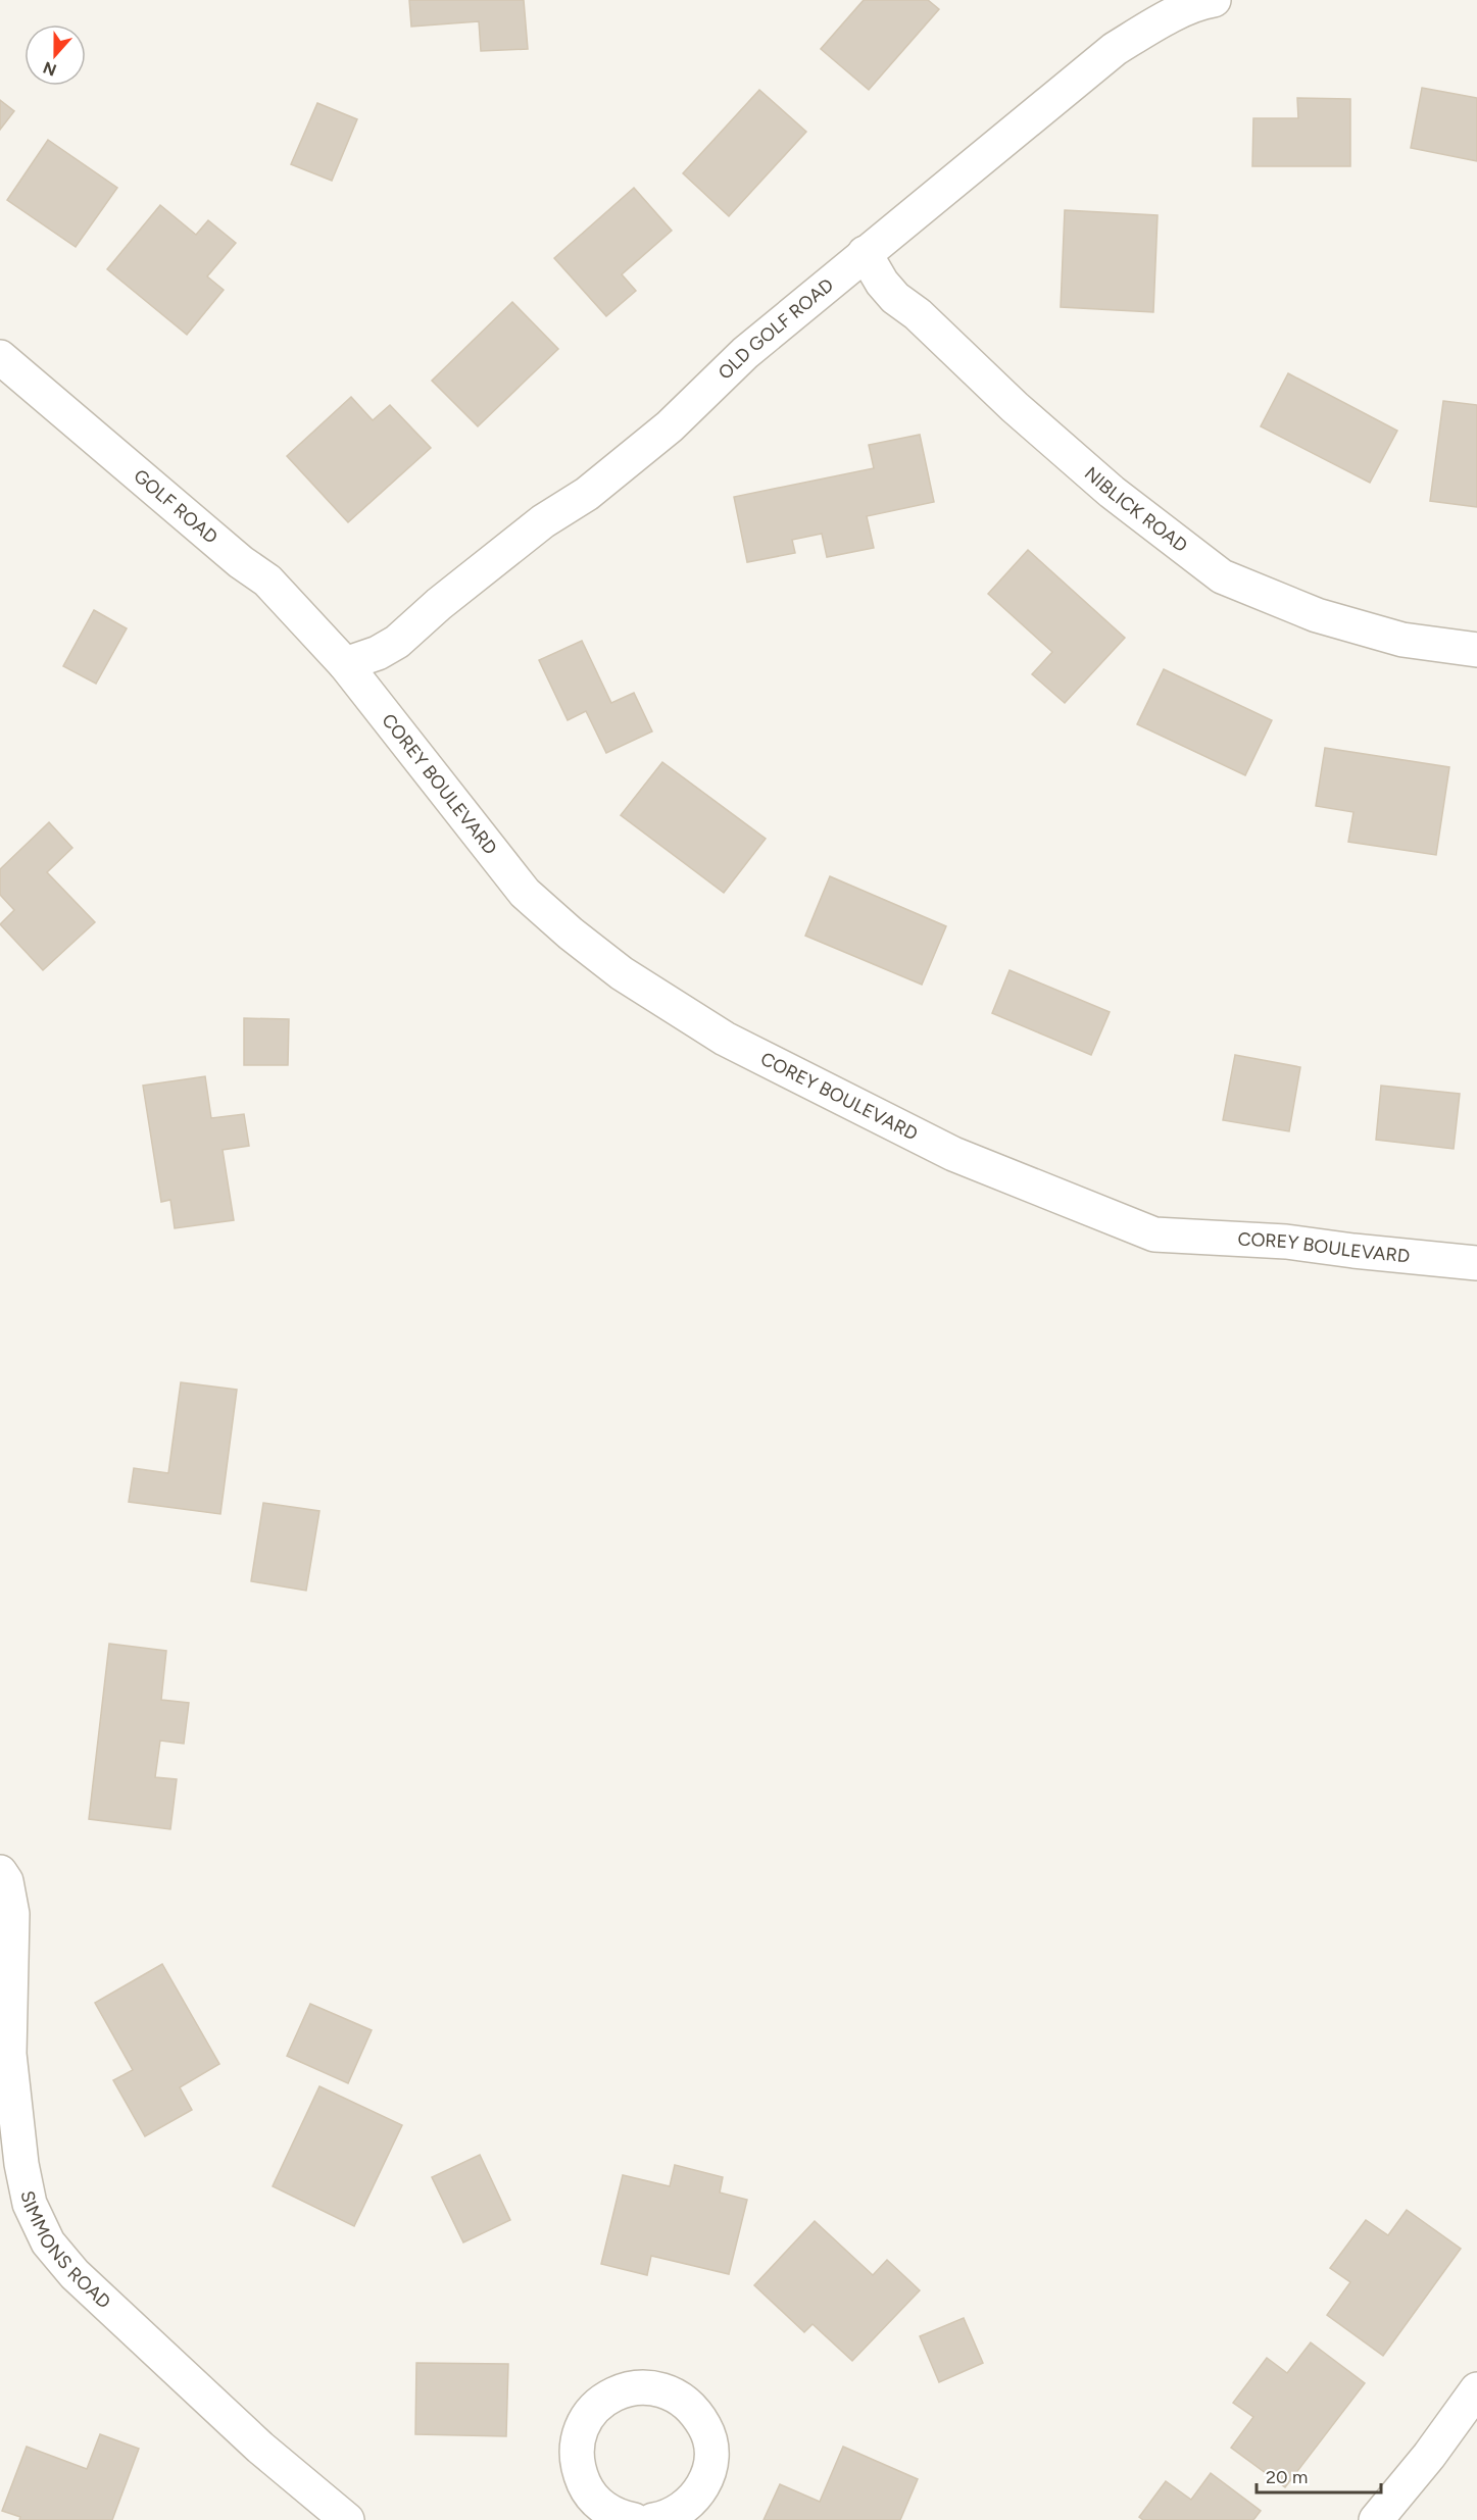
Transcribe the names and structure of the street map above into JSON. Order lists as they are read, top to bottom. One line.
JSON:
{"streets":{"street":["OLD GOLF ROAD","GOLF ROAD","NIBLICK ROAD","COREY BOULEVARD","SIMMONS ROAD"]},"crossings":[["OLD GOLF ROAD","GOLF ROAD"],["OLD GOLF ROAD","NIBLICK ROAD"],["OLD GOLF ROAD","COREY BOULEVARD"],["GOLF ROAD","COREY BOULEVARD"]],"scale_bar":"20 m","north":"bottom"}
